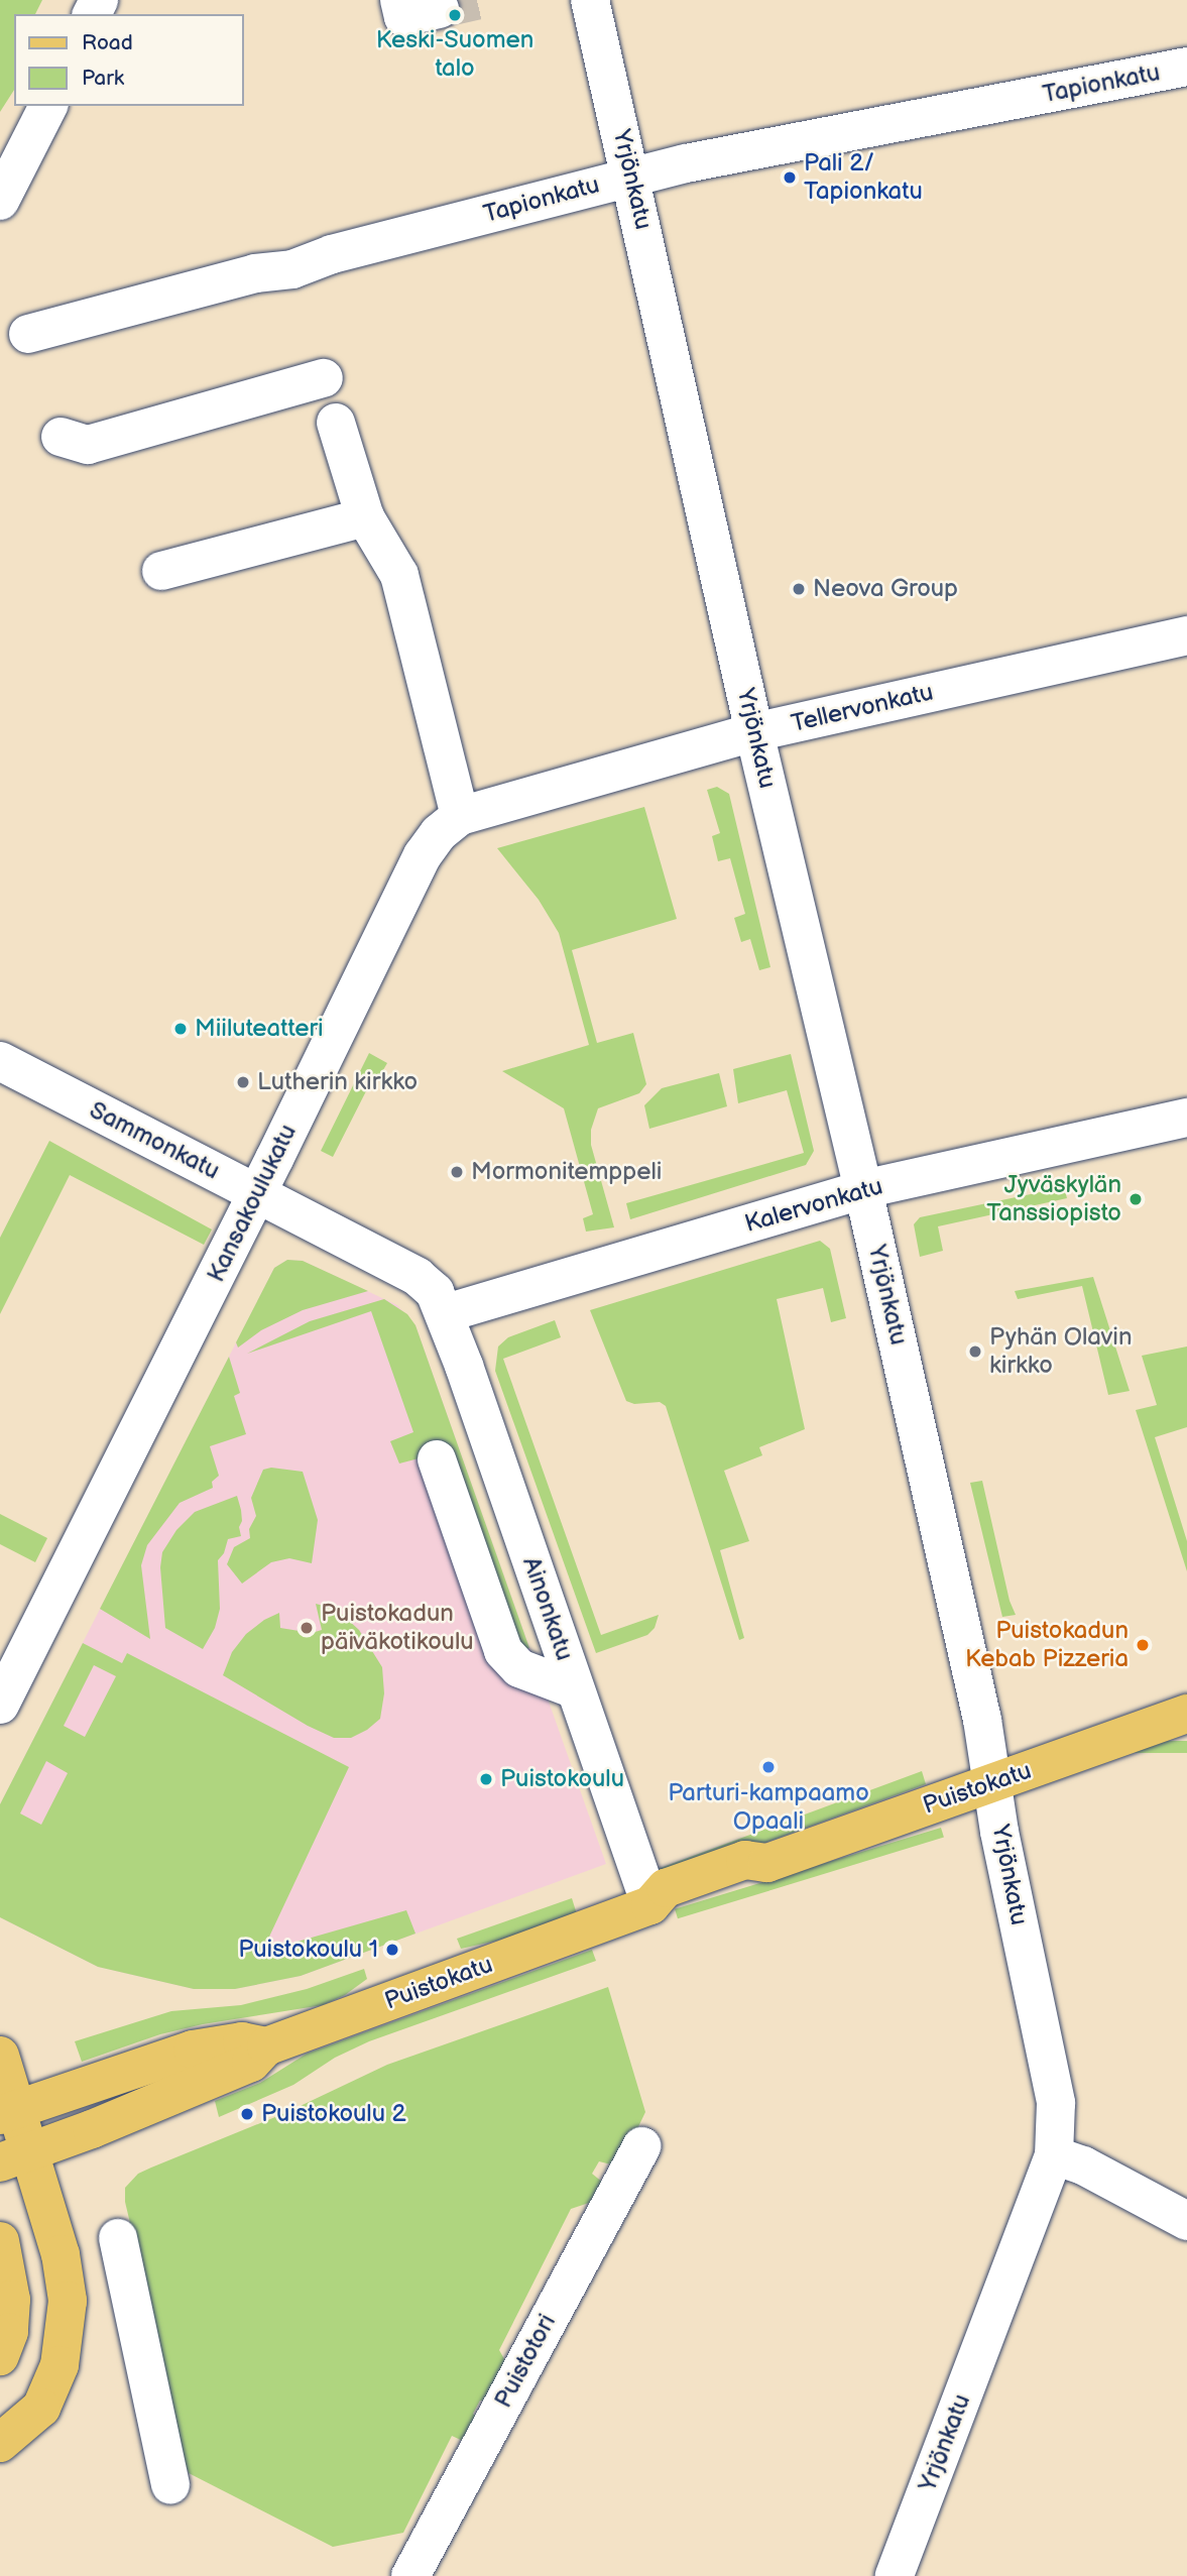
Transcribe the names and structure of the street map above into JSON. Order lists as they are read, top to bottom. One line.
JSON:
{"streets":{"main road":["Puistokatu"],"street":["Tapionkatu","Yrjönkatu","Tellervonkatu","Sammonkatu","Kansakoulukatu","Kalervonkatu","Ainonkatu","Puistotori"]},"crossings":[["Tapionkatu","Yrjönkatu"],["Yrjönkatu","Tellervonkatu"],["Yrjönkatu","Kalervonkatu"],["Yrjönkatu","Puistokatu"],["Tellervonkatu","Kansakoulukatu"],["Sammonkatu","Kansakoulukatu"],["Sammonkatu","Kalervonkatu"],["Sammonkatu","Ainonkatu"],["Kalervonkatu","Ainonkatu"],["Ainonkatu","Puistokatu"]],"places":["Keski-Suomen talo","Pali 2/ Tapionkatu","Neova Group","Miiluteatteri","Lutherin kirkko","Mormonitemppeli","Jyväskylän Tanssiopisto","Pyhän Olavin kirkko","Puistokadun päiväkotikoulu","Puistokadun Kebab Pizzeria","Parturi-kampaamo Opaali","Puistokoulu","Puistokoulu 1","Puistokoulu 2"],"legend":["Road","Park"]}
